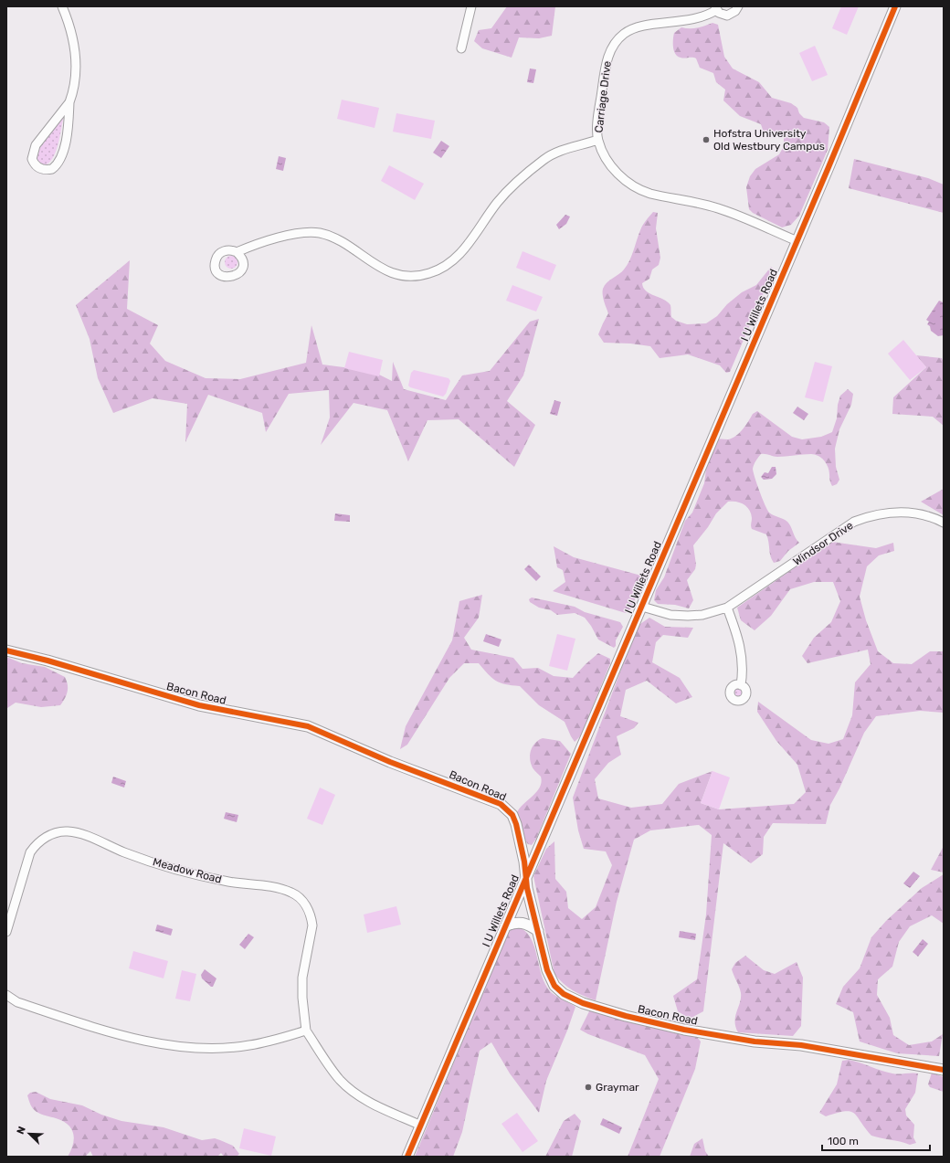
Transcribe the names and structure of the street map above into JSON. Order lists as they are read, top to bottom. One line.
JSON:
{"streets":{"street":["Carriage Drive","I U Willets Road","Windsor Drive","Bacon Road","Meadow Road"]},"crossings":[["Carriage Drive","I U Willets Road"],["I U Willets Road","Windsor Drive"],["I U Willets Road","Bacon Road"],["I U Willets Road","Meadow Road"]],"places":["Hofstra University Old Westbury Campus","Graymar"],"scale_bar":"100 m","north":"top left"}
